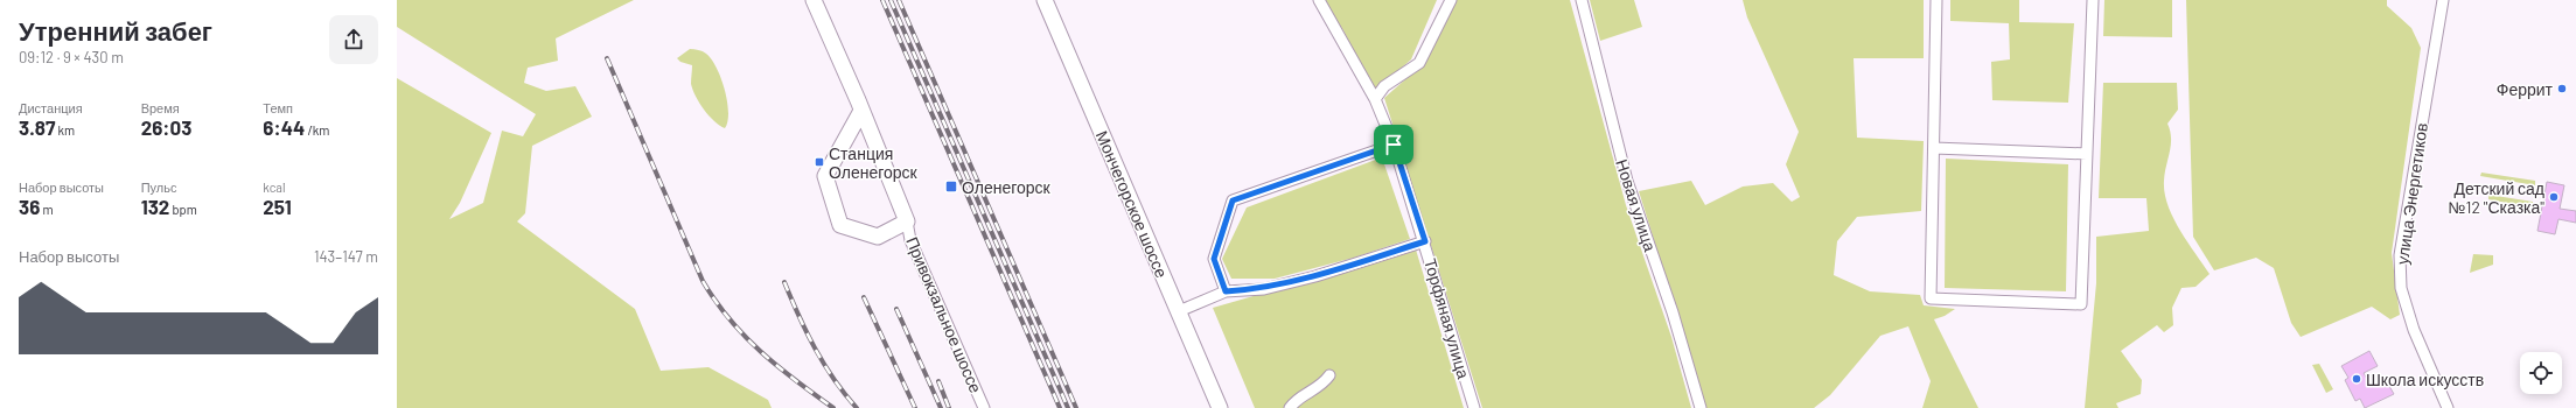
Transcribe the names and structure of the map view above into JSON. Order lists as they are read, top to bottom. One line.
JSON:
{"streets":{"street":["улица Энергетиков","Мончегорское шоссе","Новая улица","Привокзальное шоссе","Торфяная улица"]},"places":{"other":["Феррит","Детский сад №12 \"Сказка\"","Школа искусств"],"transit":["Станция Оленегорск","Оленегорск"]},"page":{"heading":["Утренний забег","09:12 · 9 × 430 m"],"stats":[["Дистанция","3.87 km"],["Время","26:03"],["Темп","6:44 /km"],["Набор высоты","36 m"],["Пульс","132 bpm"],["kcal","251"]],"chart":["Набор высоты","143–147 m"]}}
